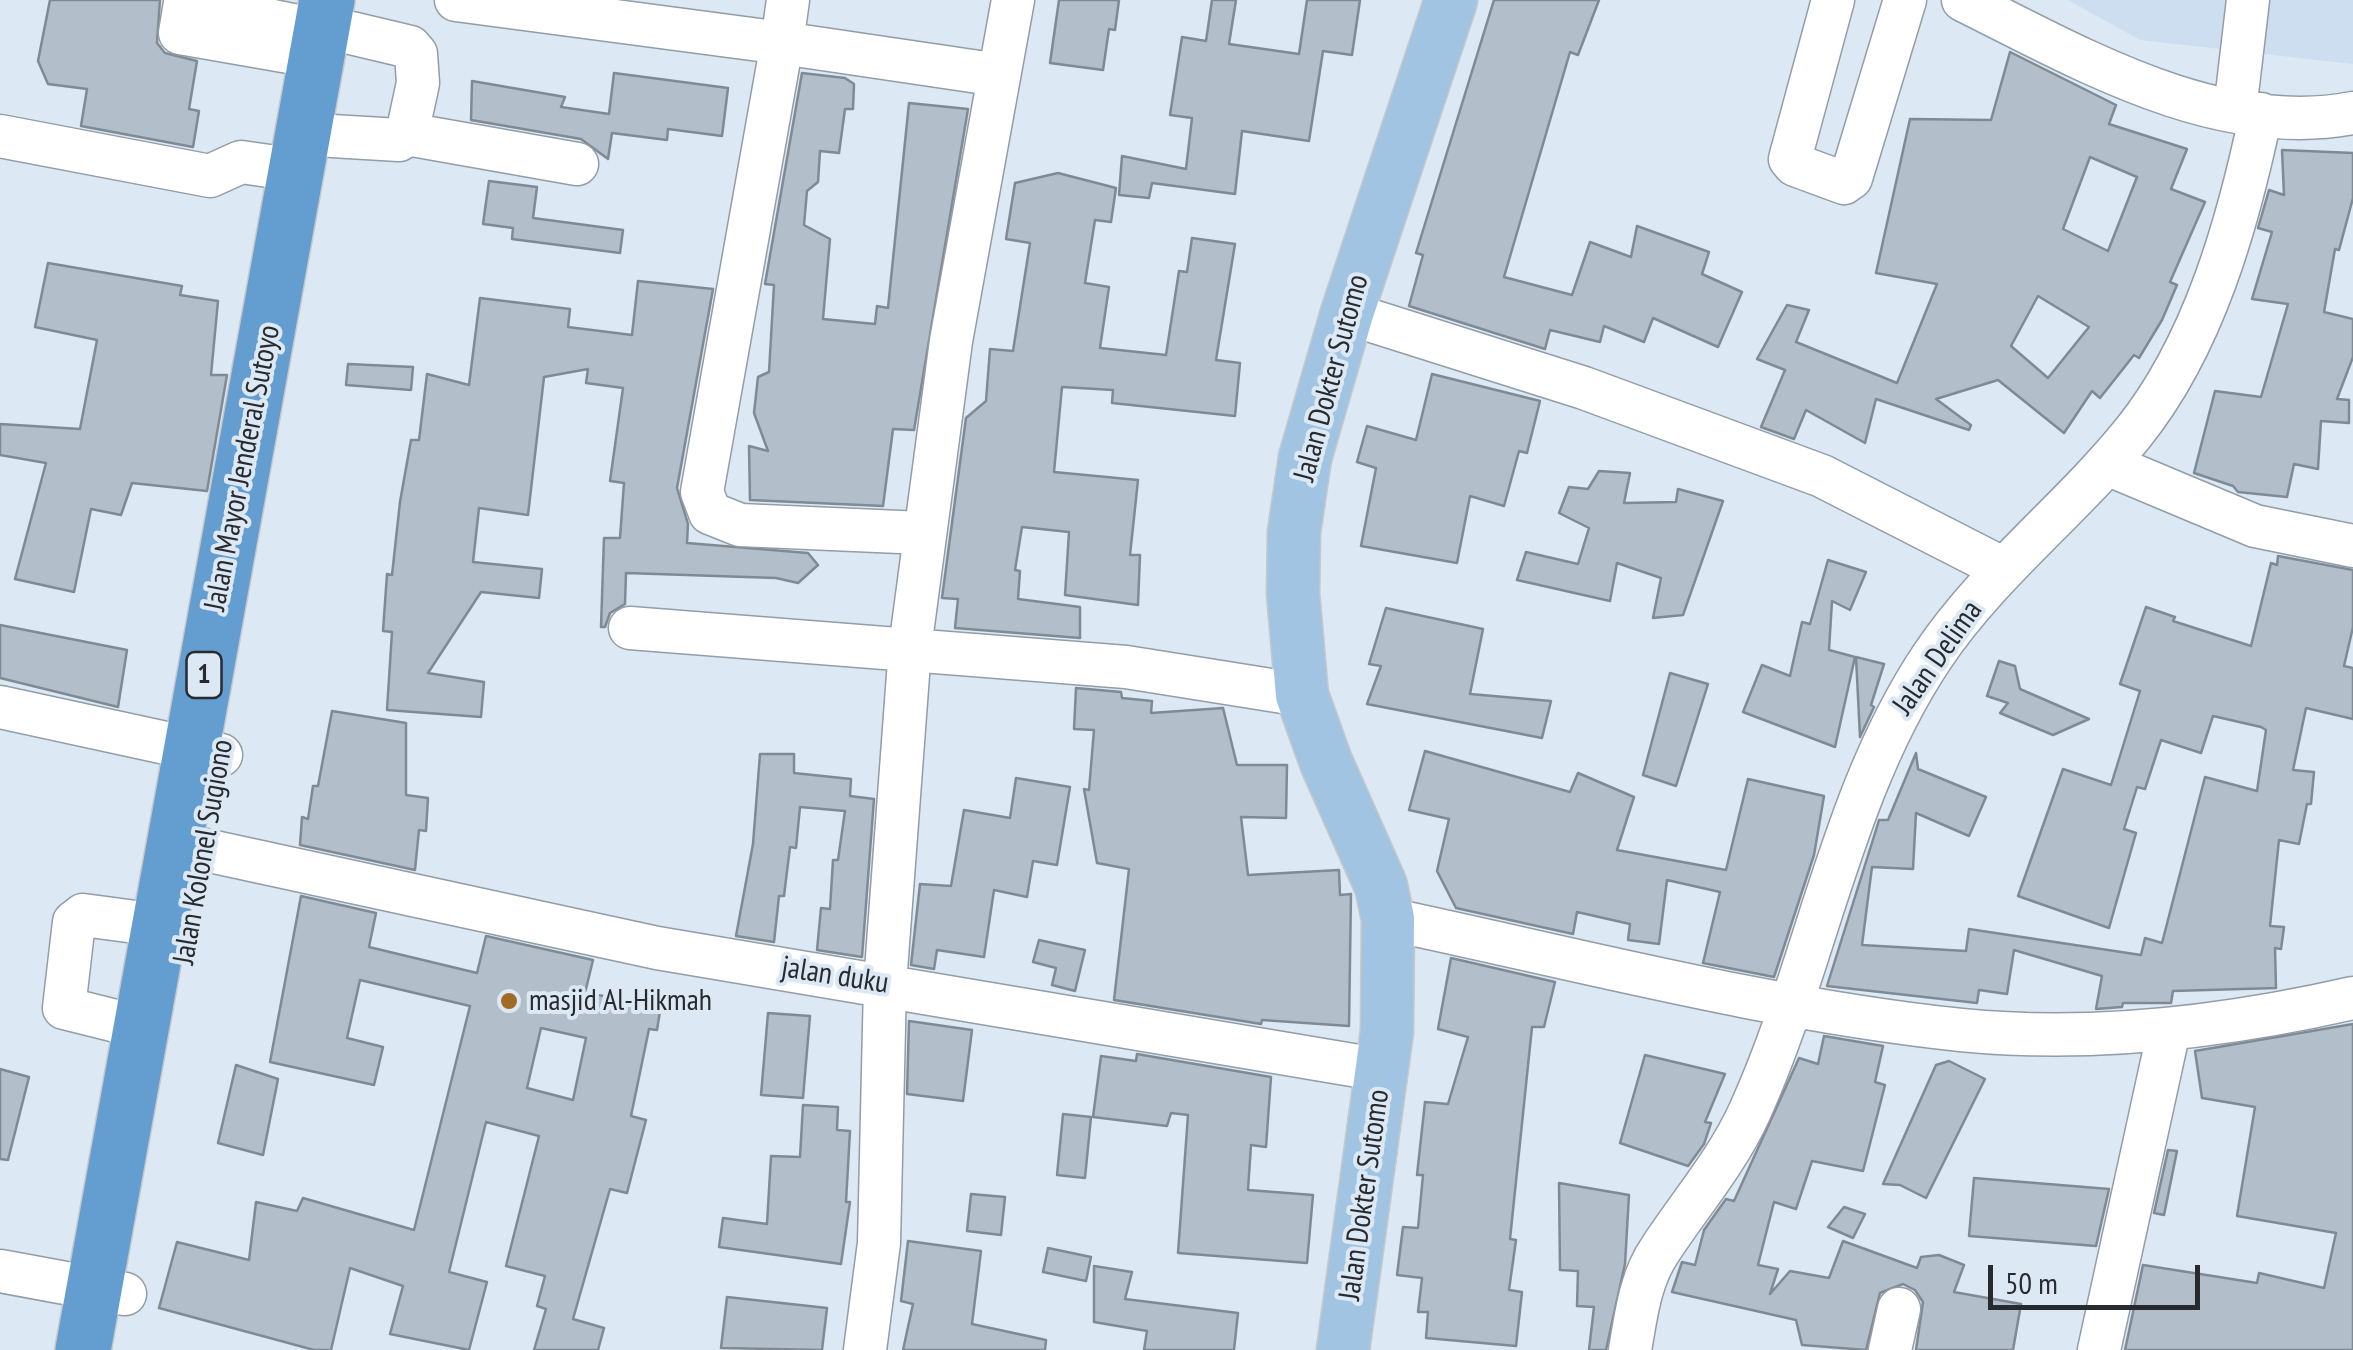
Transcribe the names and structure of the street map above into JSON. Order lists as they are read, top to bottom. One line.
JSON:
{"streets":{"highway":["Jalan Mayor Jenderal Sutoyo","1","Jalan Kolonel Sugiono"],"main road":["Jalan Dokter Sutomo"],"street":["Jalan Delima","jalan duku"]},"crossings":[["Jalan Dokter Sutomo","jalan duku"],["Jalan Mayor Jenderal Sutoyo","Jalan Kolonel Sugiono"],["Jalan Mayor Jenderal Sutoyo","jalan duku"],["Jalan Kolonel Sugiono","jalan duku"]],"places":["masjid Al-Hikmah"],"scale_bar":"50 m"}
